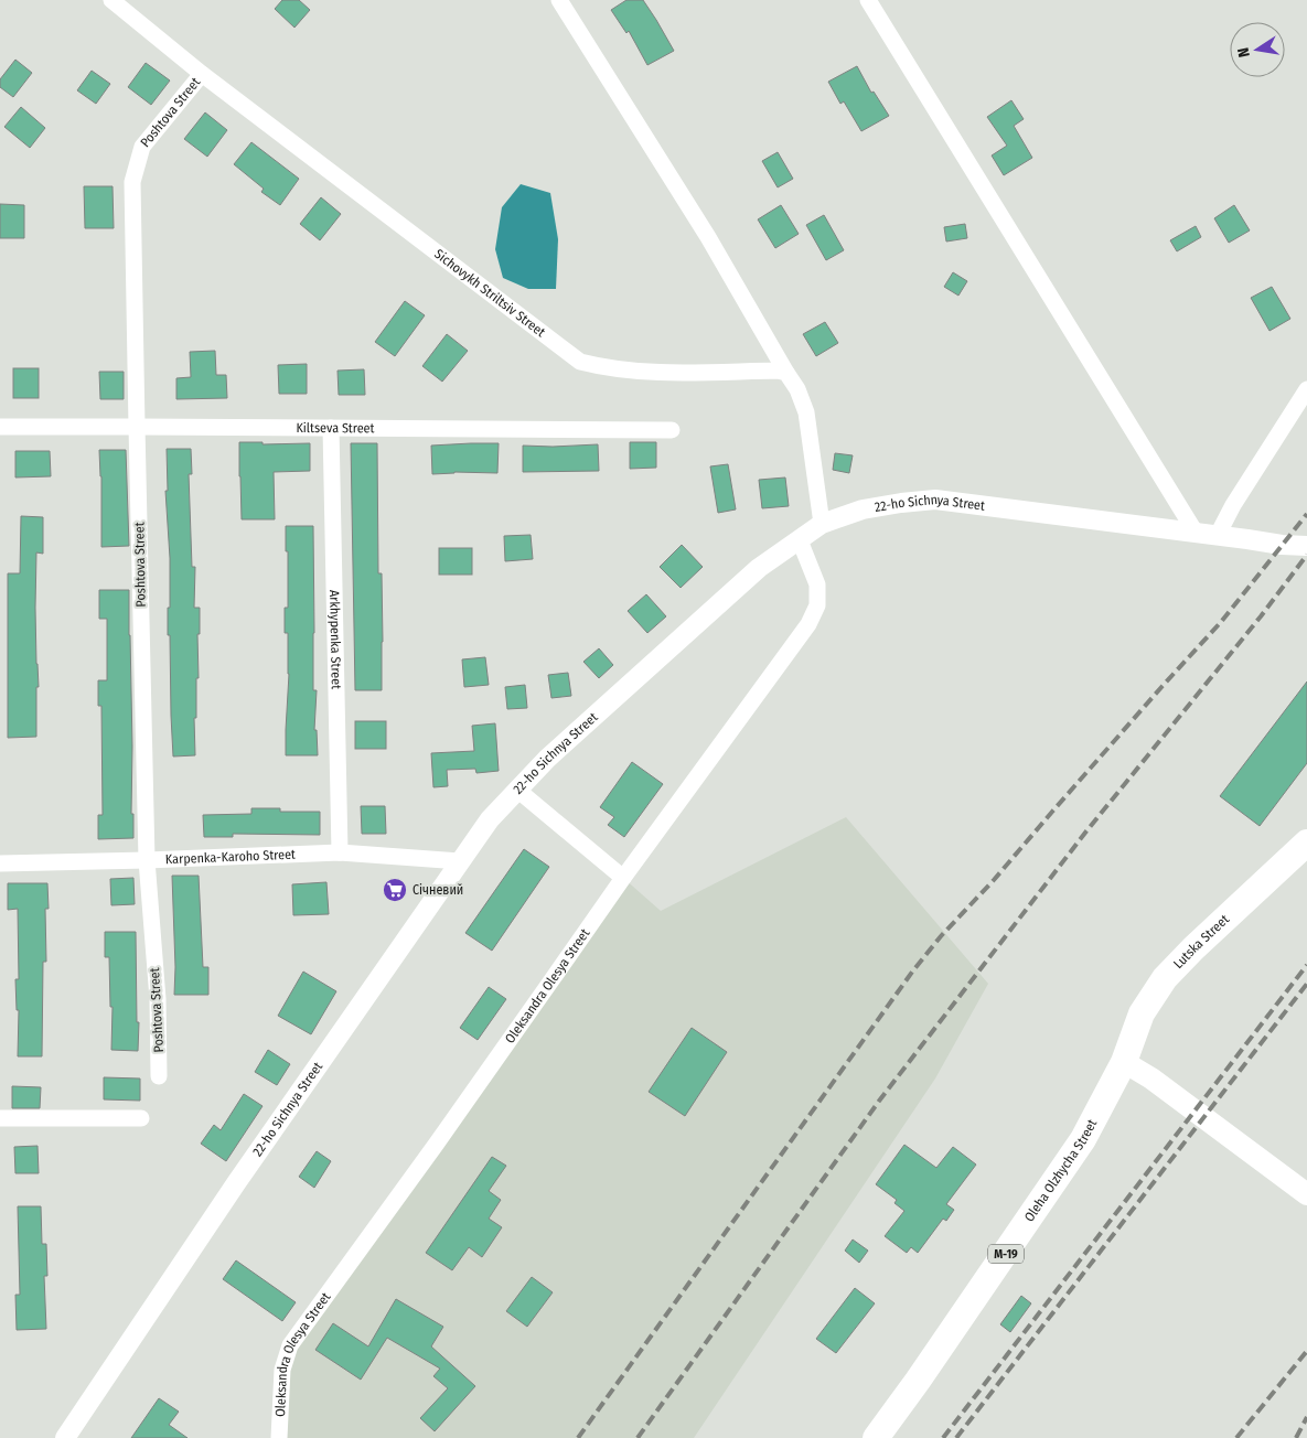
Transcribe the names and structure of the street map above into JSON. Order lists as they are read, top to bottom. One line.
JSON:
{"streets":{"highway":["Lutska Street","Oleha Olzhycha Street","М-19"],"street":["Poshtova Street","Sichovykh Striltsiv Street","Kiltseva Street","22-ho Sichnya Street","Arkhypenka Street","Karpenka-Karoho Street","Oleksandra Olesya Street"]},"crossings":[["Poshtova Street","Sichovykh Striltsiv Street"],["Poshtova Street","Kiltseva Street"],["Poshtova Street","Karpenka-Karoho Street"],["Kiltseva Street","Arkhypenka Street"],["22-ho Sichnya Street","Karpenka-Karoho Street"],["22-ho Sichnya Street","Oleksandra Olesya Street"],["Arkhypenka Street","Karpenka-Karoho Street"],["Lutska Street","Oleha Olzhycha Street"]],"places":{"supermarket":["Січневий"]},"north":"left"}
